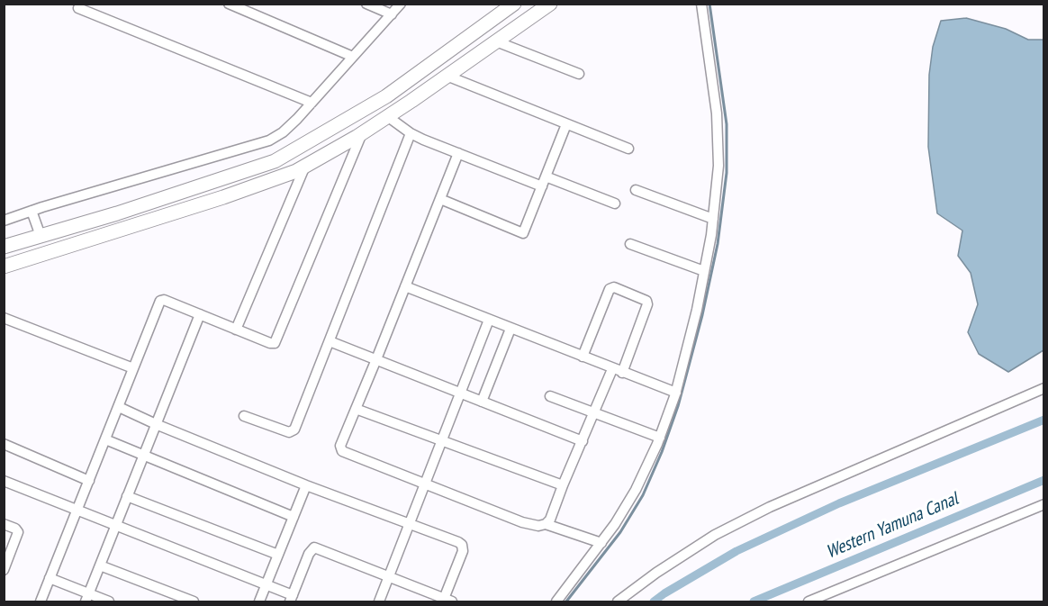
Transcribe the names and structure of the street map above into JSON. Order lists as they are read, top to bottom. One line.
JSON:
{"water":["Western Yamuna Canal"]}
